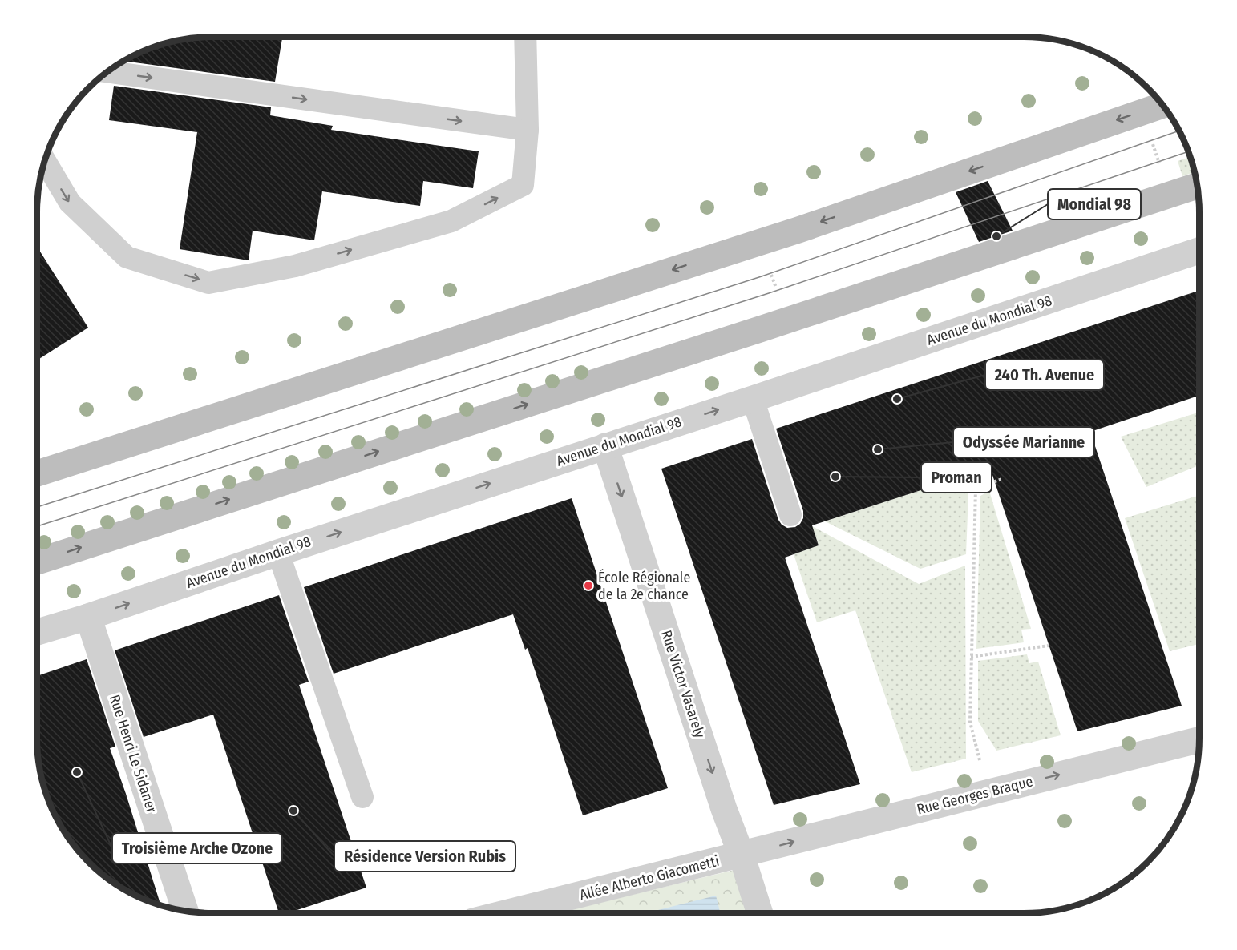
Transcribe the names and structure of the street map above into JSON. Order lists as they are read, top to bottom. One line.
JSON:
{"streets":{"street":["Avenue du Mondial 98","Rue Victor Vasarely","Rue Henri Le Sidaner","Rue Georges Braque","Allée Alberto Giacometti"]},"crossings":[["Avenue du Mondial 98","Rue Victor Vasarely"],["Avenue du Mondial 98","Rue Henri Le Sidaner"],["Rue Victor Vasarely","Rue Georges Braque"],["Rue Victor Vasarely","Allée Alberto Giacometti"],["Rue Georges Braque","Allée Alberto Giacometti"]],"one_way":["Avenue du Mondial 98","Rue Victor Vasarely","Rue Georges Braque"],"places":["Mondial 98","240 Th. Avenue","Odyssée Marianne","Proman","École Régionale de la 2e chance","Troisième Arche Ozone","Résidence Version Rubis"]}
